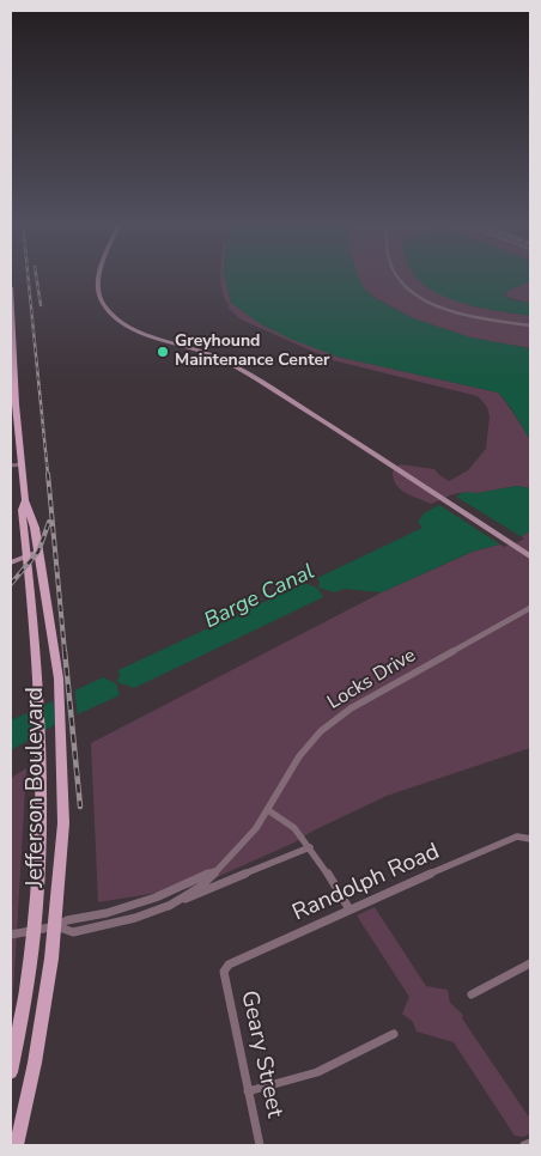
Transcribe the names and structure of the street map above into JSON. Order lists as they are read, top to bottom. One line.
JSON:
{"streets":{"main road":["Jefferson Boulevard"],"street":["Locks Drive","Randolph Road","Geary Street"]},"crossings":[["Locks Drive","Jefferson Boulevard"],["Randolph Road","Geary Street"]],"water":["Barge Canal"],"places":["Greyhound Maintenance Center"]}
